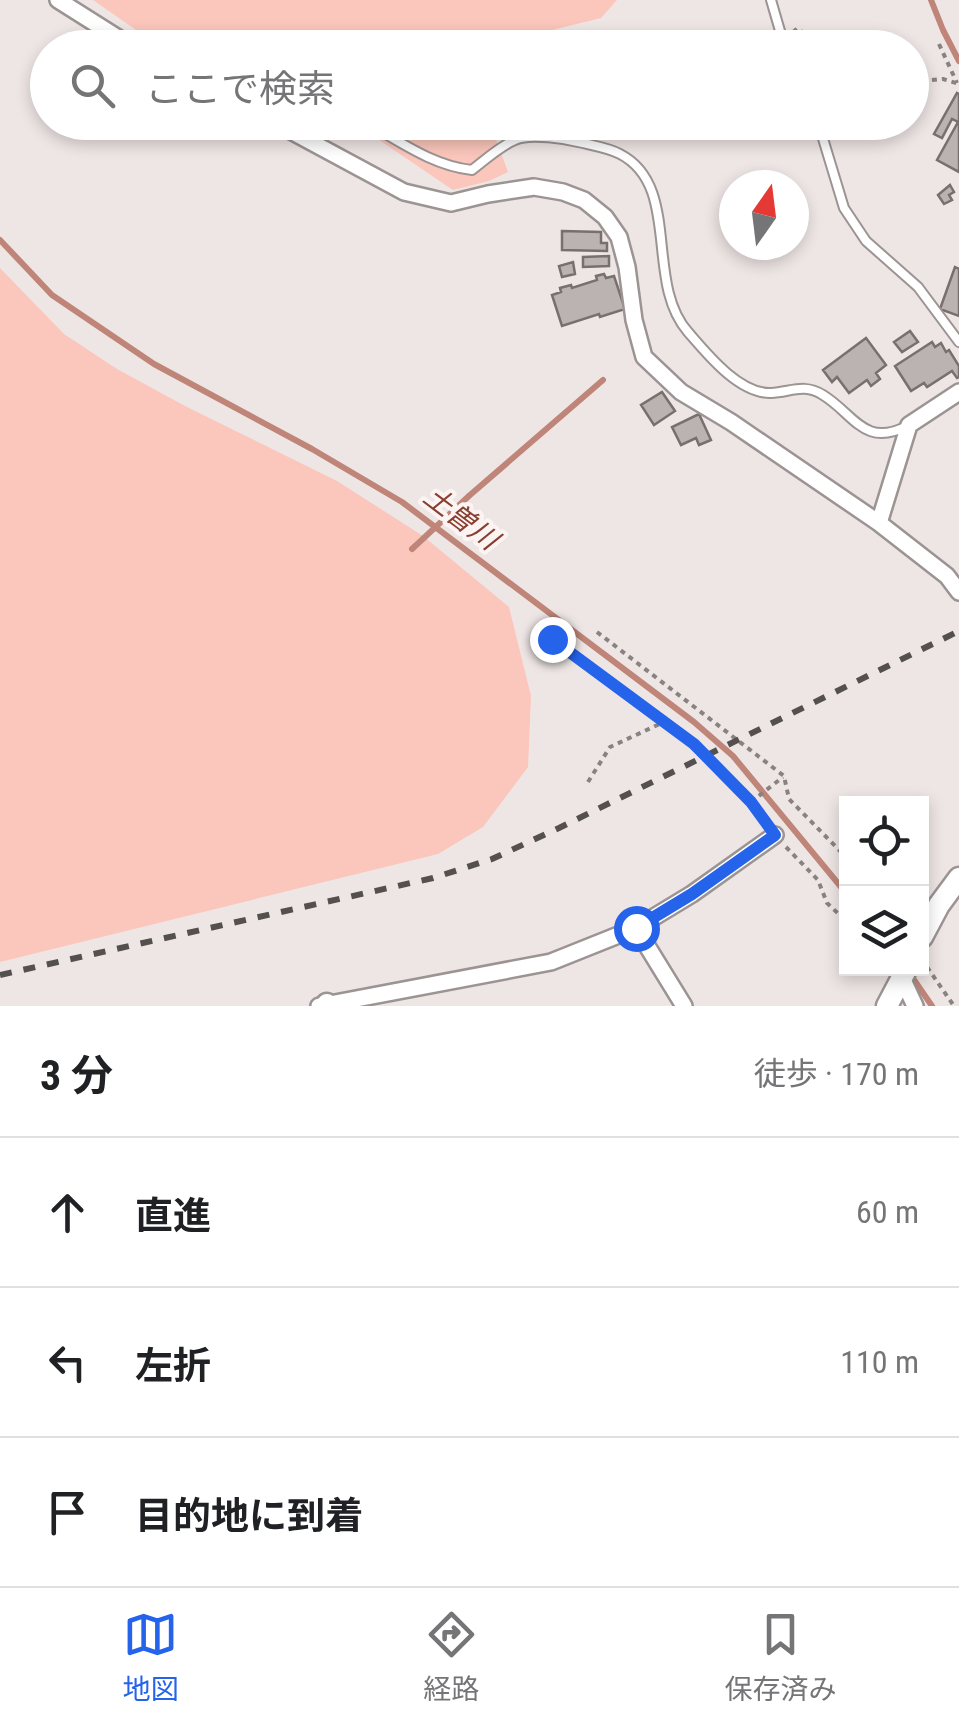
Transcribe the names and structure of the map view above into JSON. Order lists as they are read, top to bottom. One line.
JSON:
{"water":["土曽川"],"north":"top","page":{"search":"ここで検索","heading":["3 分","徒歩 · 170 m"],"list":[["直進","60 m"],["左折","110 m"],"目的地に到着"],"nav":["地図","経路","保存済み"]}}
